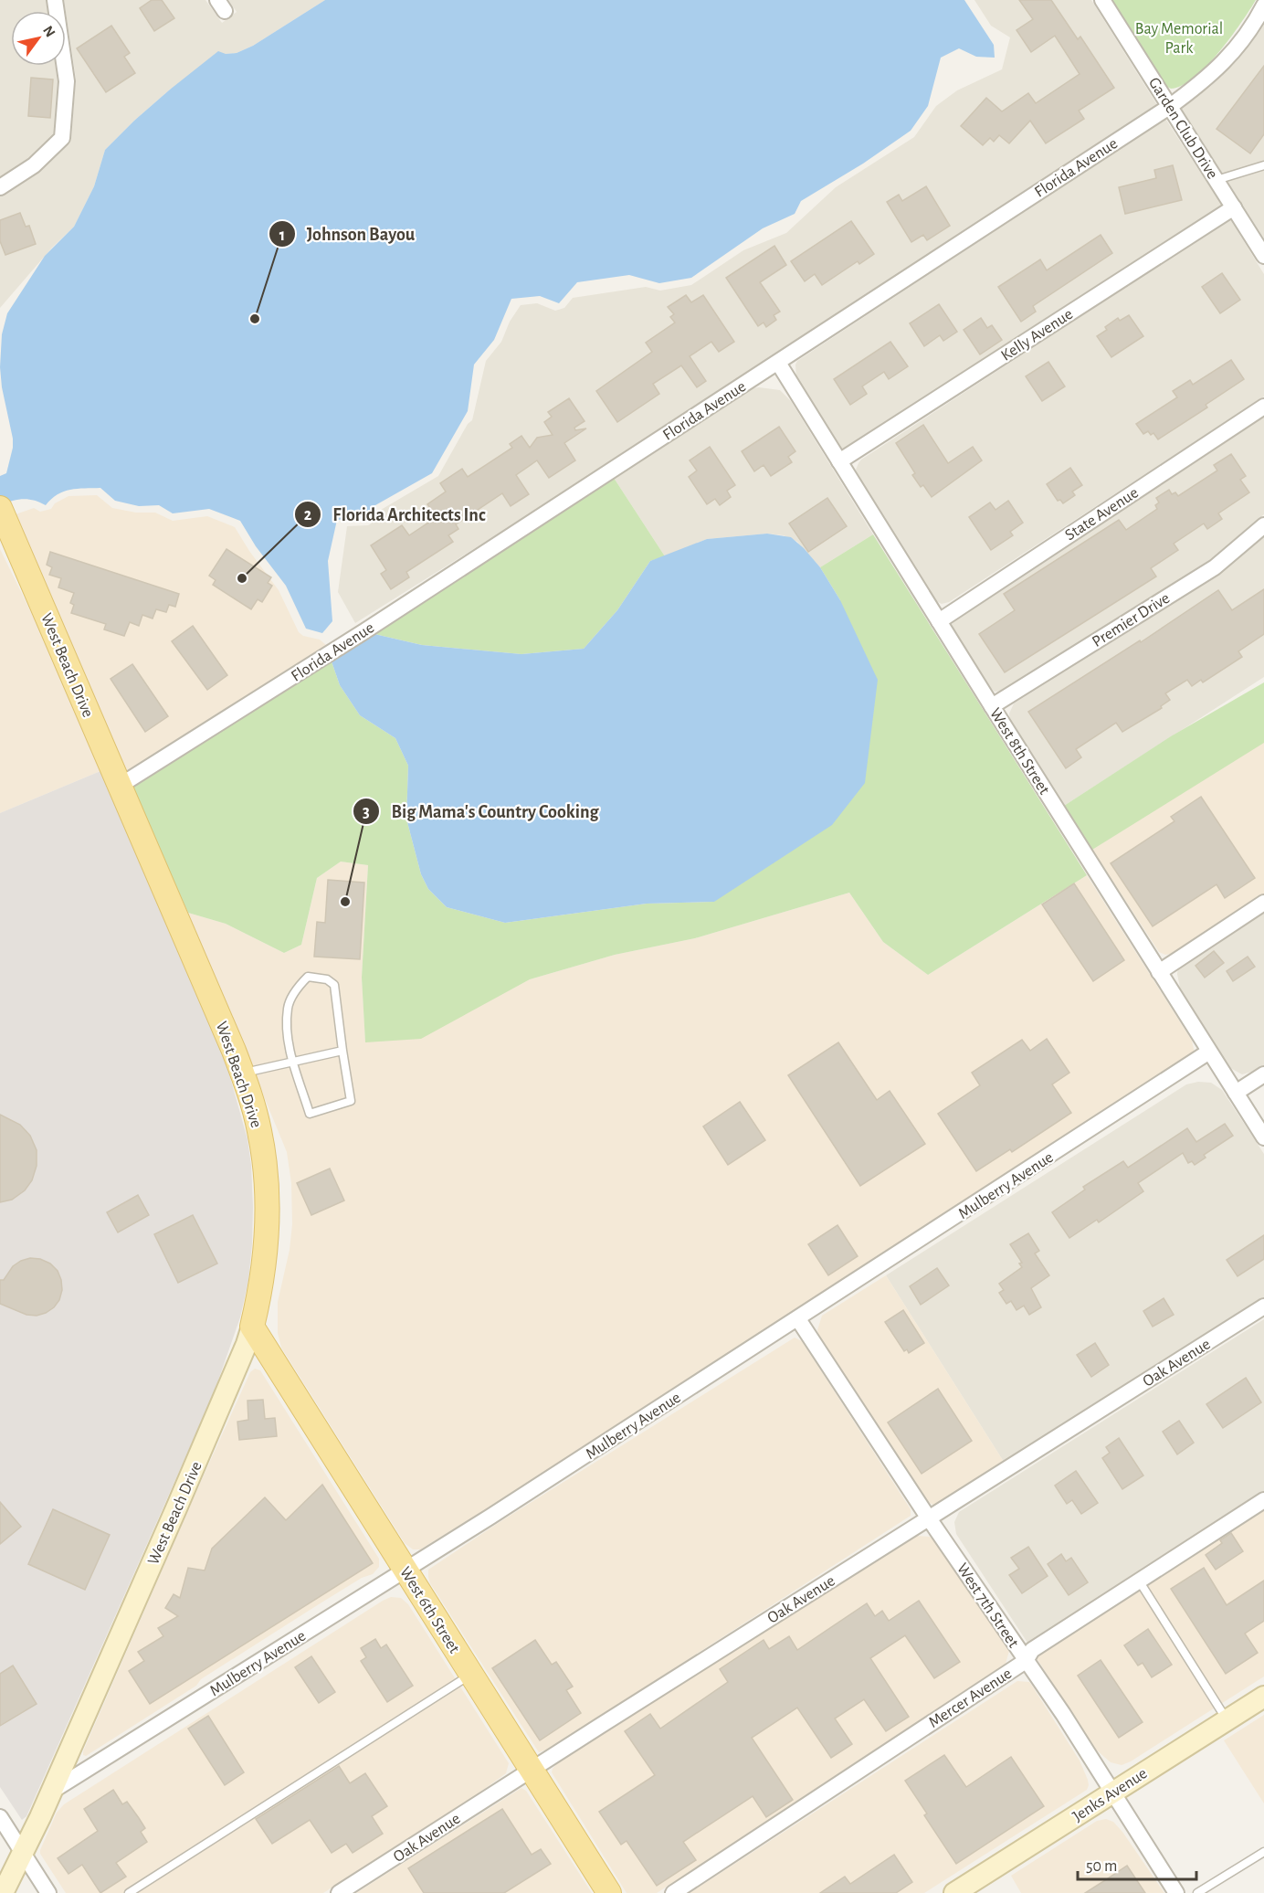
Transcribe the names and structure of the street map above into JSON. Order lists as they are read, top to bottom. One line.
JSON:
{"streets":{"main road":["West Beach Drive","West 6th Street"],"street":["Garden Club Drive","Florida Avenue","Kelly Avenue","State Avenue","Premier Drive","West 8th Street","Mulberry Avenue","Oak Avenue","West 7th Street","Mercer Avenue","Jenks Avenue"]},"crossings":[["Garden Club Drive","Florida Avenue"],["Garden Club Drive","Kelly Avenue"],["Florida Avenue","West Beach Drive"],["Florida Avenue","West 8th Street"],["Kelly Avenue","West 8th Street"],["State Avenue","West 8th Street"],["Premier Drive","West 8th Street"],["West Beach Drive","Mulberry Avenue"],["West Beach Drive","West 6th Street"],["West 8th Street","Mulberry Avenue"],["Mulberry Avenue","West 7th Street"],["Mulberry Avenue","West 6th Street"],["Oak Avenue","West 7th Street"],["Oak Avenue","West 6th Street"],["West 7th Street","Mercer Avenue"],["West 7th Street","Jenks Avenue"]],"parks":["Bay Memorial Park"],"places":["Johnson Bayou","Florida Architects Inc","Big Mama's Country Cooking"],"scale_bar":"50 m","north":"top right"}
